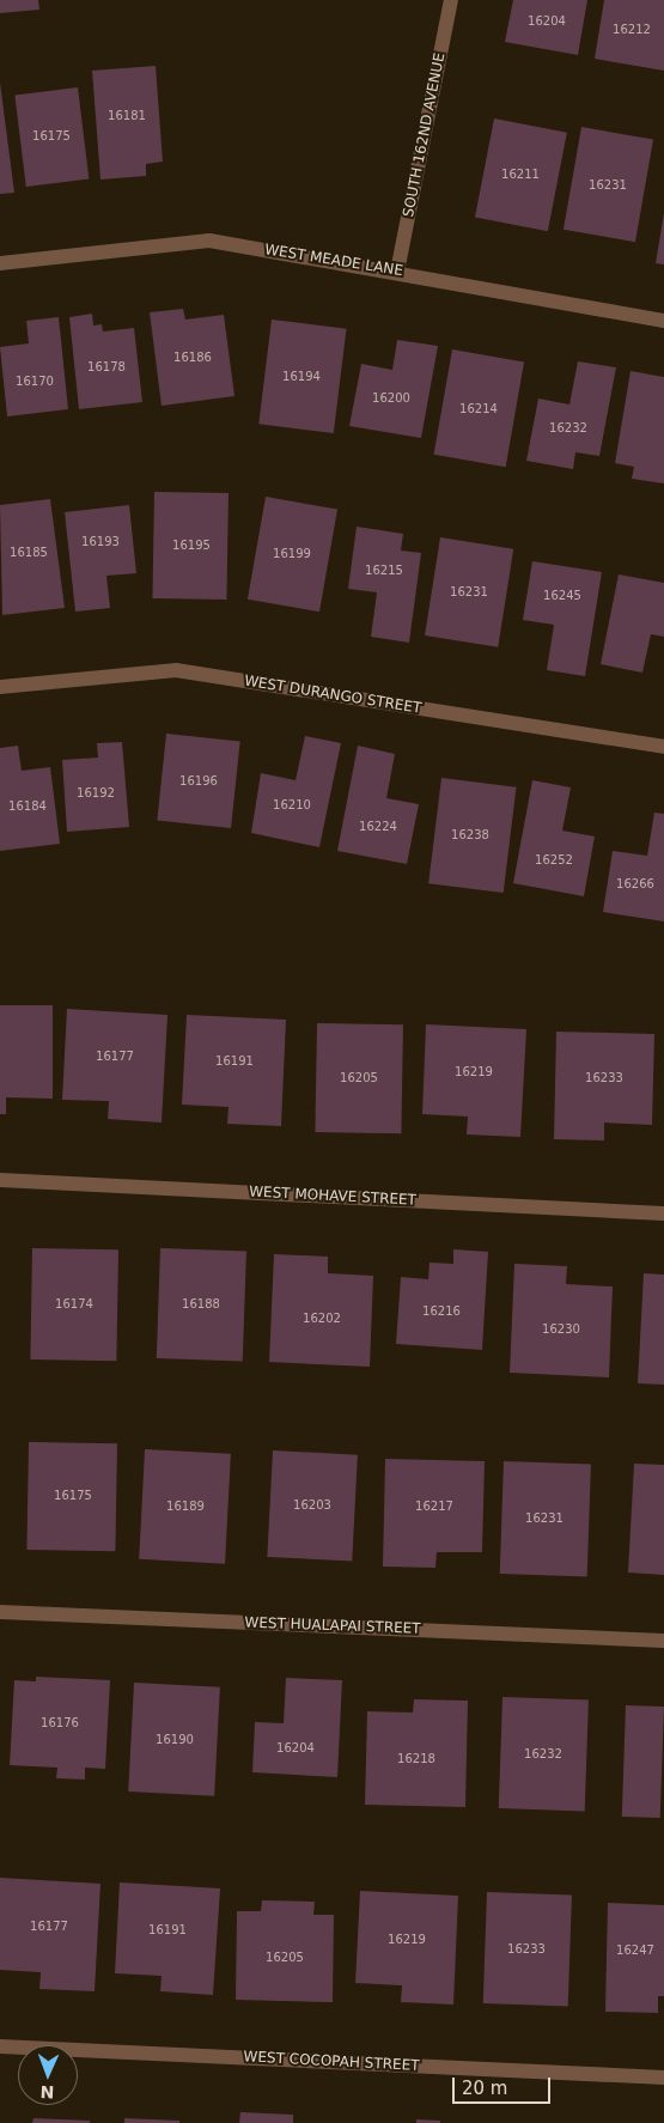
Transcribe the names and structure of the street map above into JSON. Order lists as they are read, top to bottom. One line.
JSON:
{"streets":{"street":["SOUTH 162ND AVENUE","WEST MEADE LANE","WEST DURANGO STREET","WEST MOHAVE STREET","WEST HUALAPAI STREET","WEST COCOPAH STREET"]},"crossings":[["SOUTH 162ND AVENUE","WEST MEADE LANE"]],"house_numbers":["16204","16212","16181","16175","16211","16231","16186","16178","16194","16170","16200","16214","16232","16193","16195","16185","16199","16215","16231","16245","16196","16192","16210","16184","16224","16238","16252","16266","16177","16191","16219","16205","16233","16174","16188","16216","16202","16230","16175","16203","16189","16217","16231","16176","16190","16204","16232","16218","16177","16191","16219","16233","16247","16205"],"scale_bar":"20 m","north":"bottom"}
